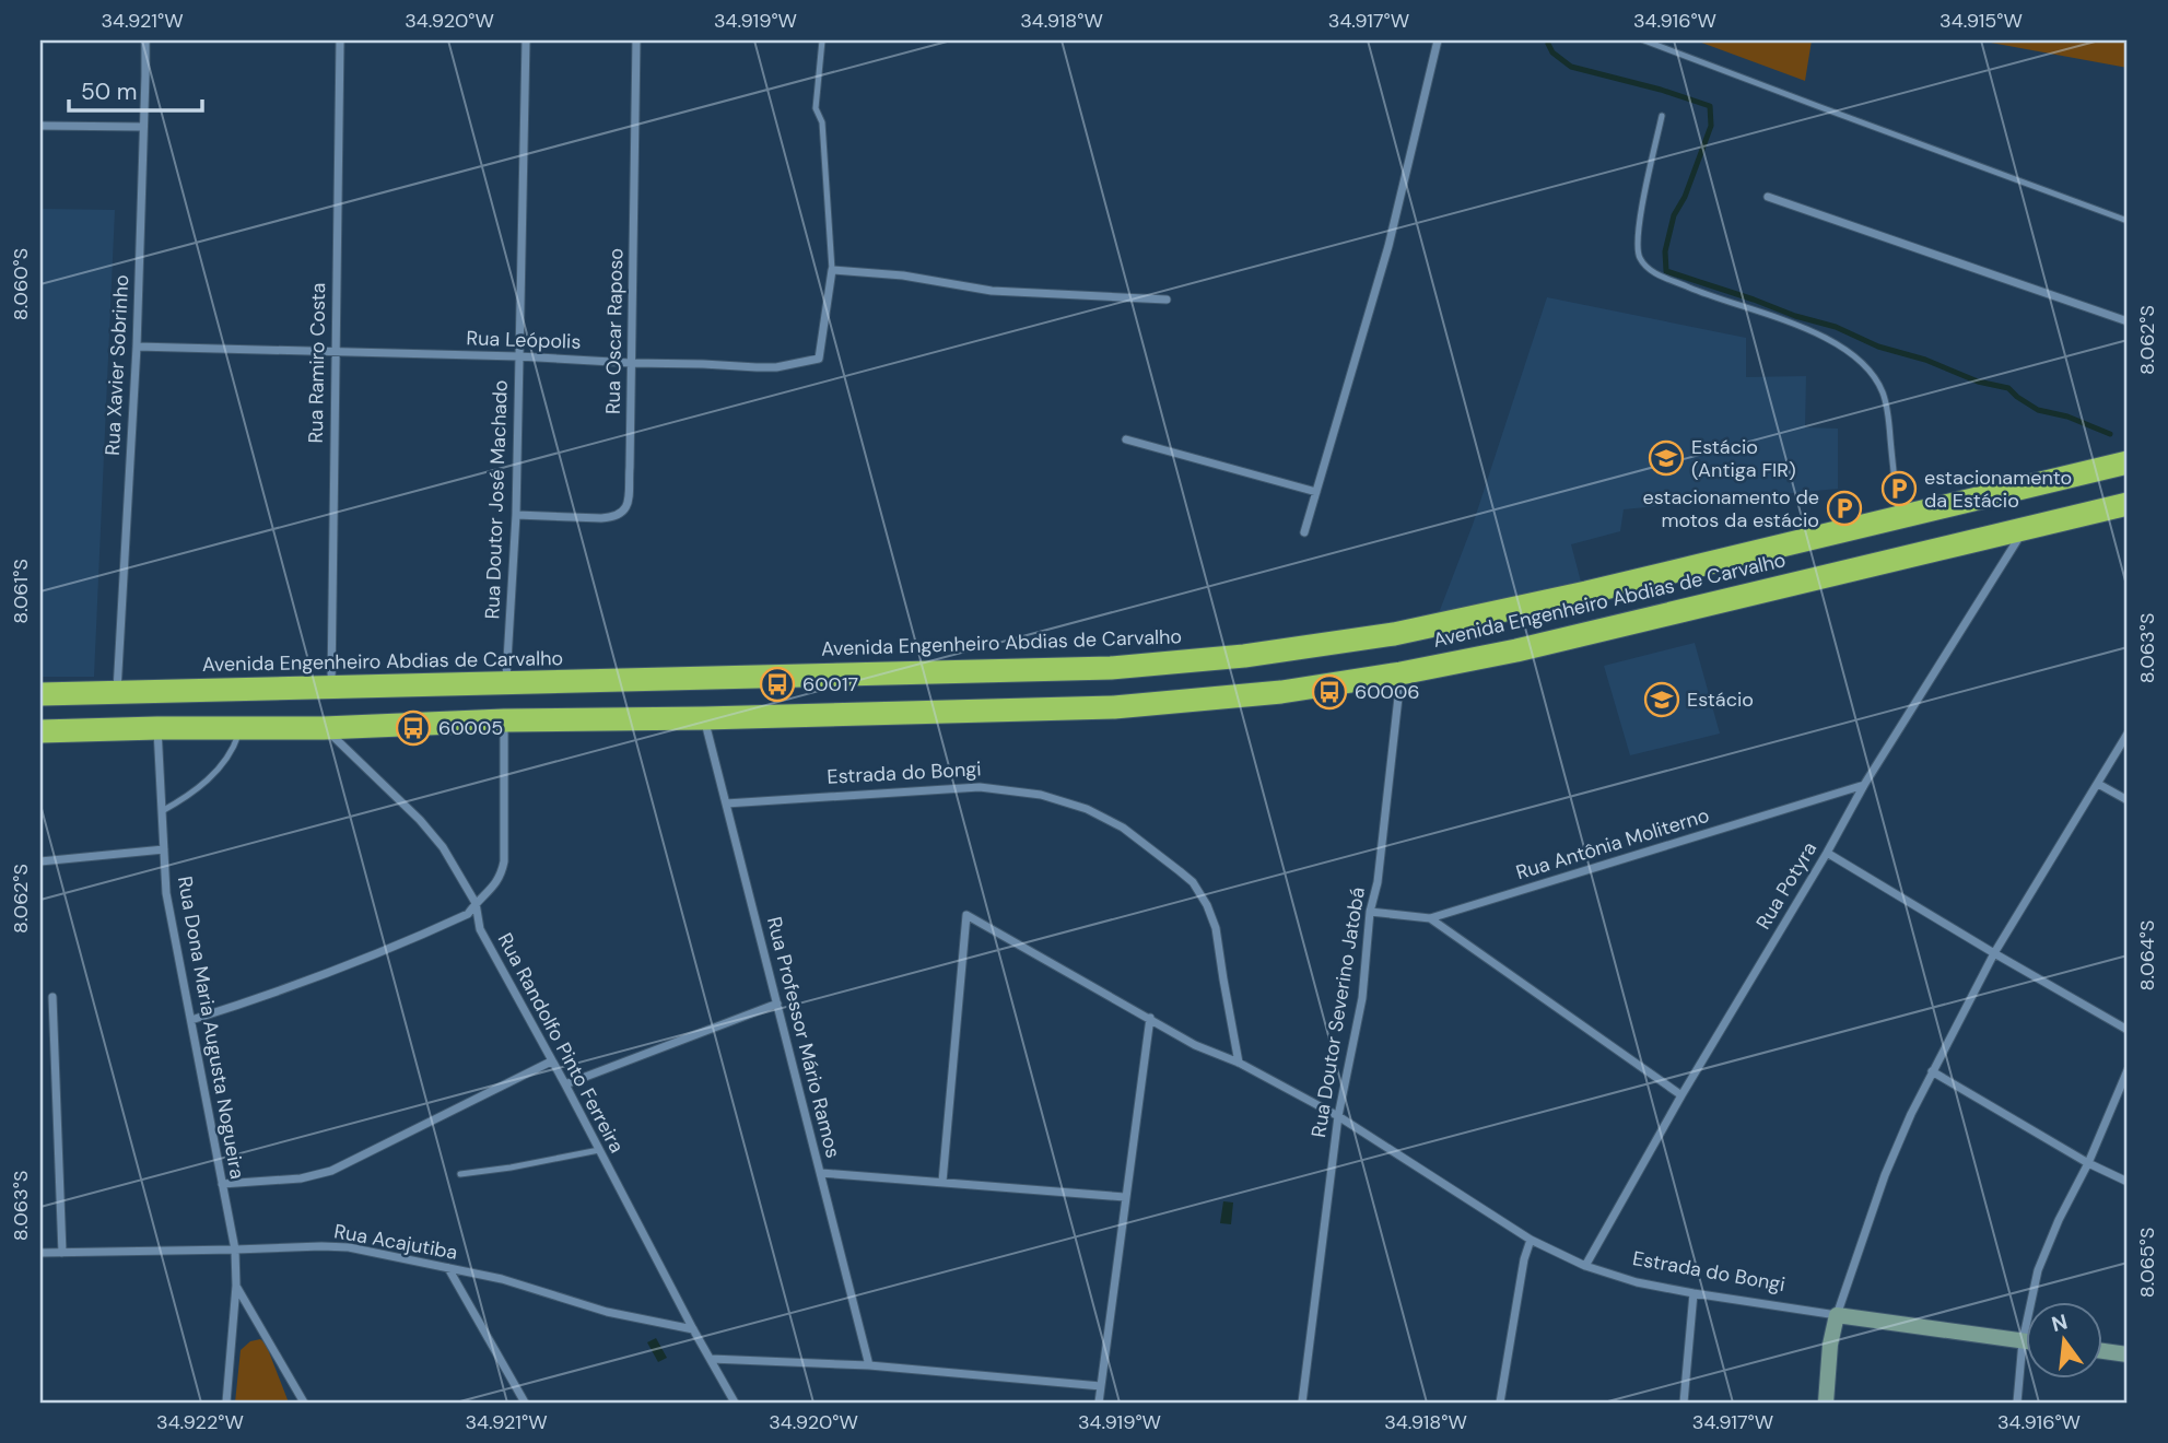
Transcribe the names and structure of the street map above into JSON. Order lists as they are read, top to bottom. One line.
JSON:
{"streets":{"highway":["Avenida Engenheiro Abdias de Carvalho"],"main road":["Estrada do Bongi"],"street":["Rua Oscar Raposo","Rua Leópolis","Rua Ramiro Costa","Rua Xavier Sobrinho","Rua Doutor José Machado","Rua Antônia Moliterno","Rua Potyra","Rua Doutor Severino Jatobá","Rua Dona Maria Augusta Nogueira","Rua Professor Mário Ramos","Rua Randolfo Pinto Ferreira","Rua Acajutiba"]},"crossings":[["Rua Oscar Raposo","Rua Leópolis"],["Rua Oscar Raposo","Rua Doutor José Machado"],["Rua Leópolis","Rua Ramiro Costa"],["Rua Leópolis","Rua Xavier Sobrinho"],["Rua Leópolis","Rua Doutor José Machado"],["Rua Ramiro Costa","Avenida Engenheiro Abdias de Carvalho"],["Rua Xavier Sobrinho","Avenida Engenheiro Abdias de Carvalho"],["Rua Doutor José Machado","Avenida Engenheiro Abdias de Carvalho"],["Avenida Engenheiro Abdias de Carvalho","Rua Potyra"],["Avenida Engenheiro Abdias de Carvalho","Rua Doutor Severino Jatobá"],["Avenida Engenheiro Abdias de Carvalho","Rua Dona Maria Augusta Nogueira"],["Avenida Engenheiro Abdias de Carvalho","Rua Professor Mário Ramos"],["Avenida Engenheiro Abdias de Carvalho","Rua Randolfo Pinto Ferreira"],["Estrada do Bongi","Rua Potyra"],["Estrada do Bongi","Rua Doutor Severino Jatobá"],["Estrada do Bongi","Rua Professor Mário Ramos"],["Rua Antônia Moliterno","Rua Potyra"],["Rua Antônia Moliterno","Rua Doutor Severino Jatobá"],["Rua Dona Maria Augusta Nogueira","Rua Acajutiba"],["Rua Randolfo Pinto Ferreira","Rua Acajutiba"]],"places":{"school or university":["Estácio (Antiga FIR)","Estácio"],"parking":["estacionamento da Estácio","estacionamento de motos da estácio"],"bus stop":["60017","60006","60005"]},"scale_bar":"50 m","north":"top","coordinates":["34.921°W","34.920°W","34.919°W","34.918°W","34.917°W","34.916°W","34.915°W","8.060°S","8.062°S","8.061°S","8.063°S","8.064°S","8.065°S","34.922°W"]}
